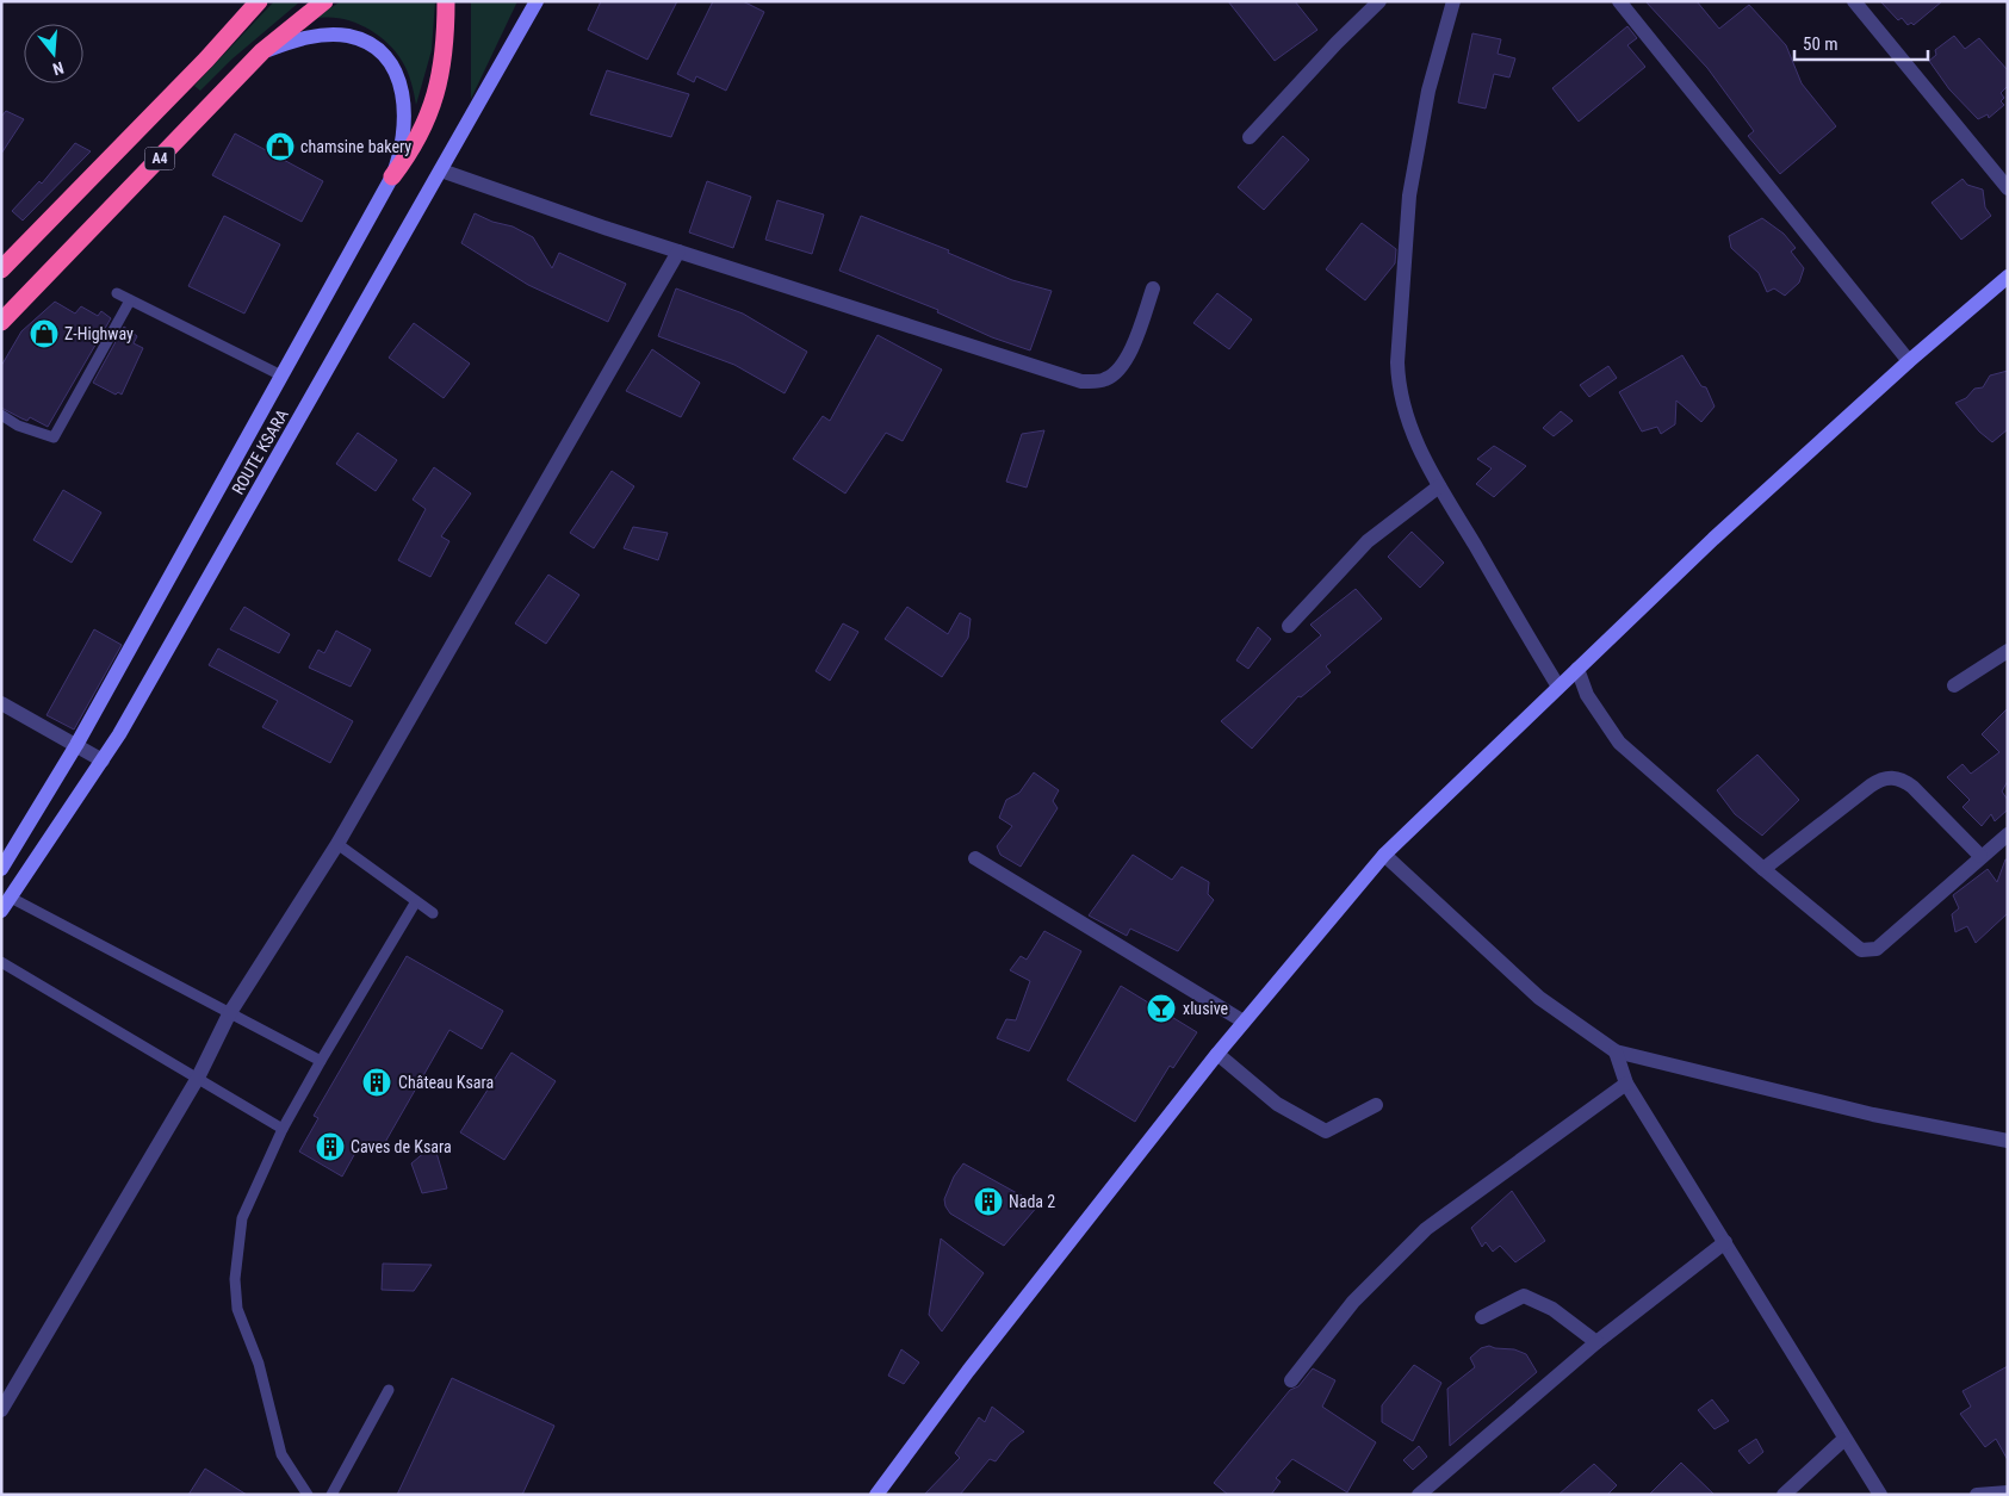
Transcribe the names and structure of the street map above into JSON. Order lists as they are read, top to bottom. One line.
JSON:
{"streets":{"highway":["A4"],"main road":["ROUTE KSARA"]},"crossings":[["A4","ROUTE KSARA"]],"places":{"shop":["chamsine bakery","Z-Highway"],"bar":["xlusive"],"building":["Château Ksara","Caves de Ksara","Nada 2"]},"scale_bar":"50 m","north":"bottom"}
